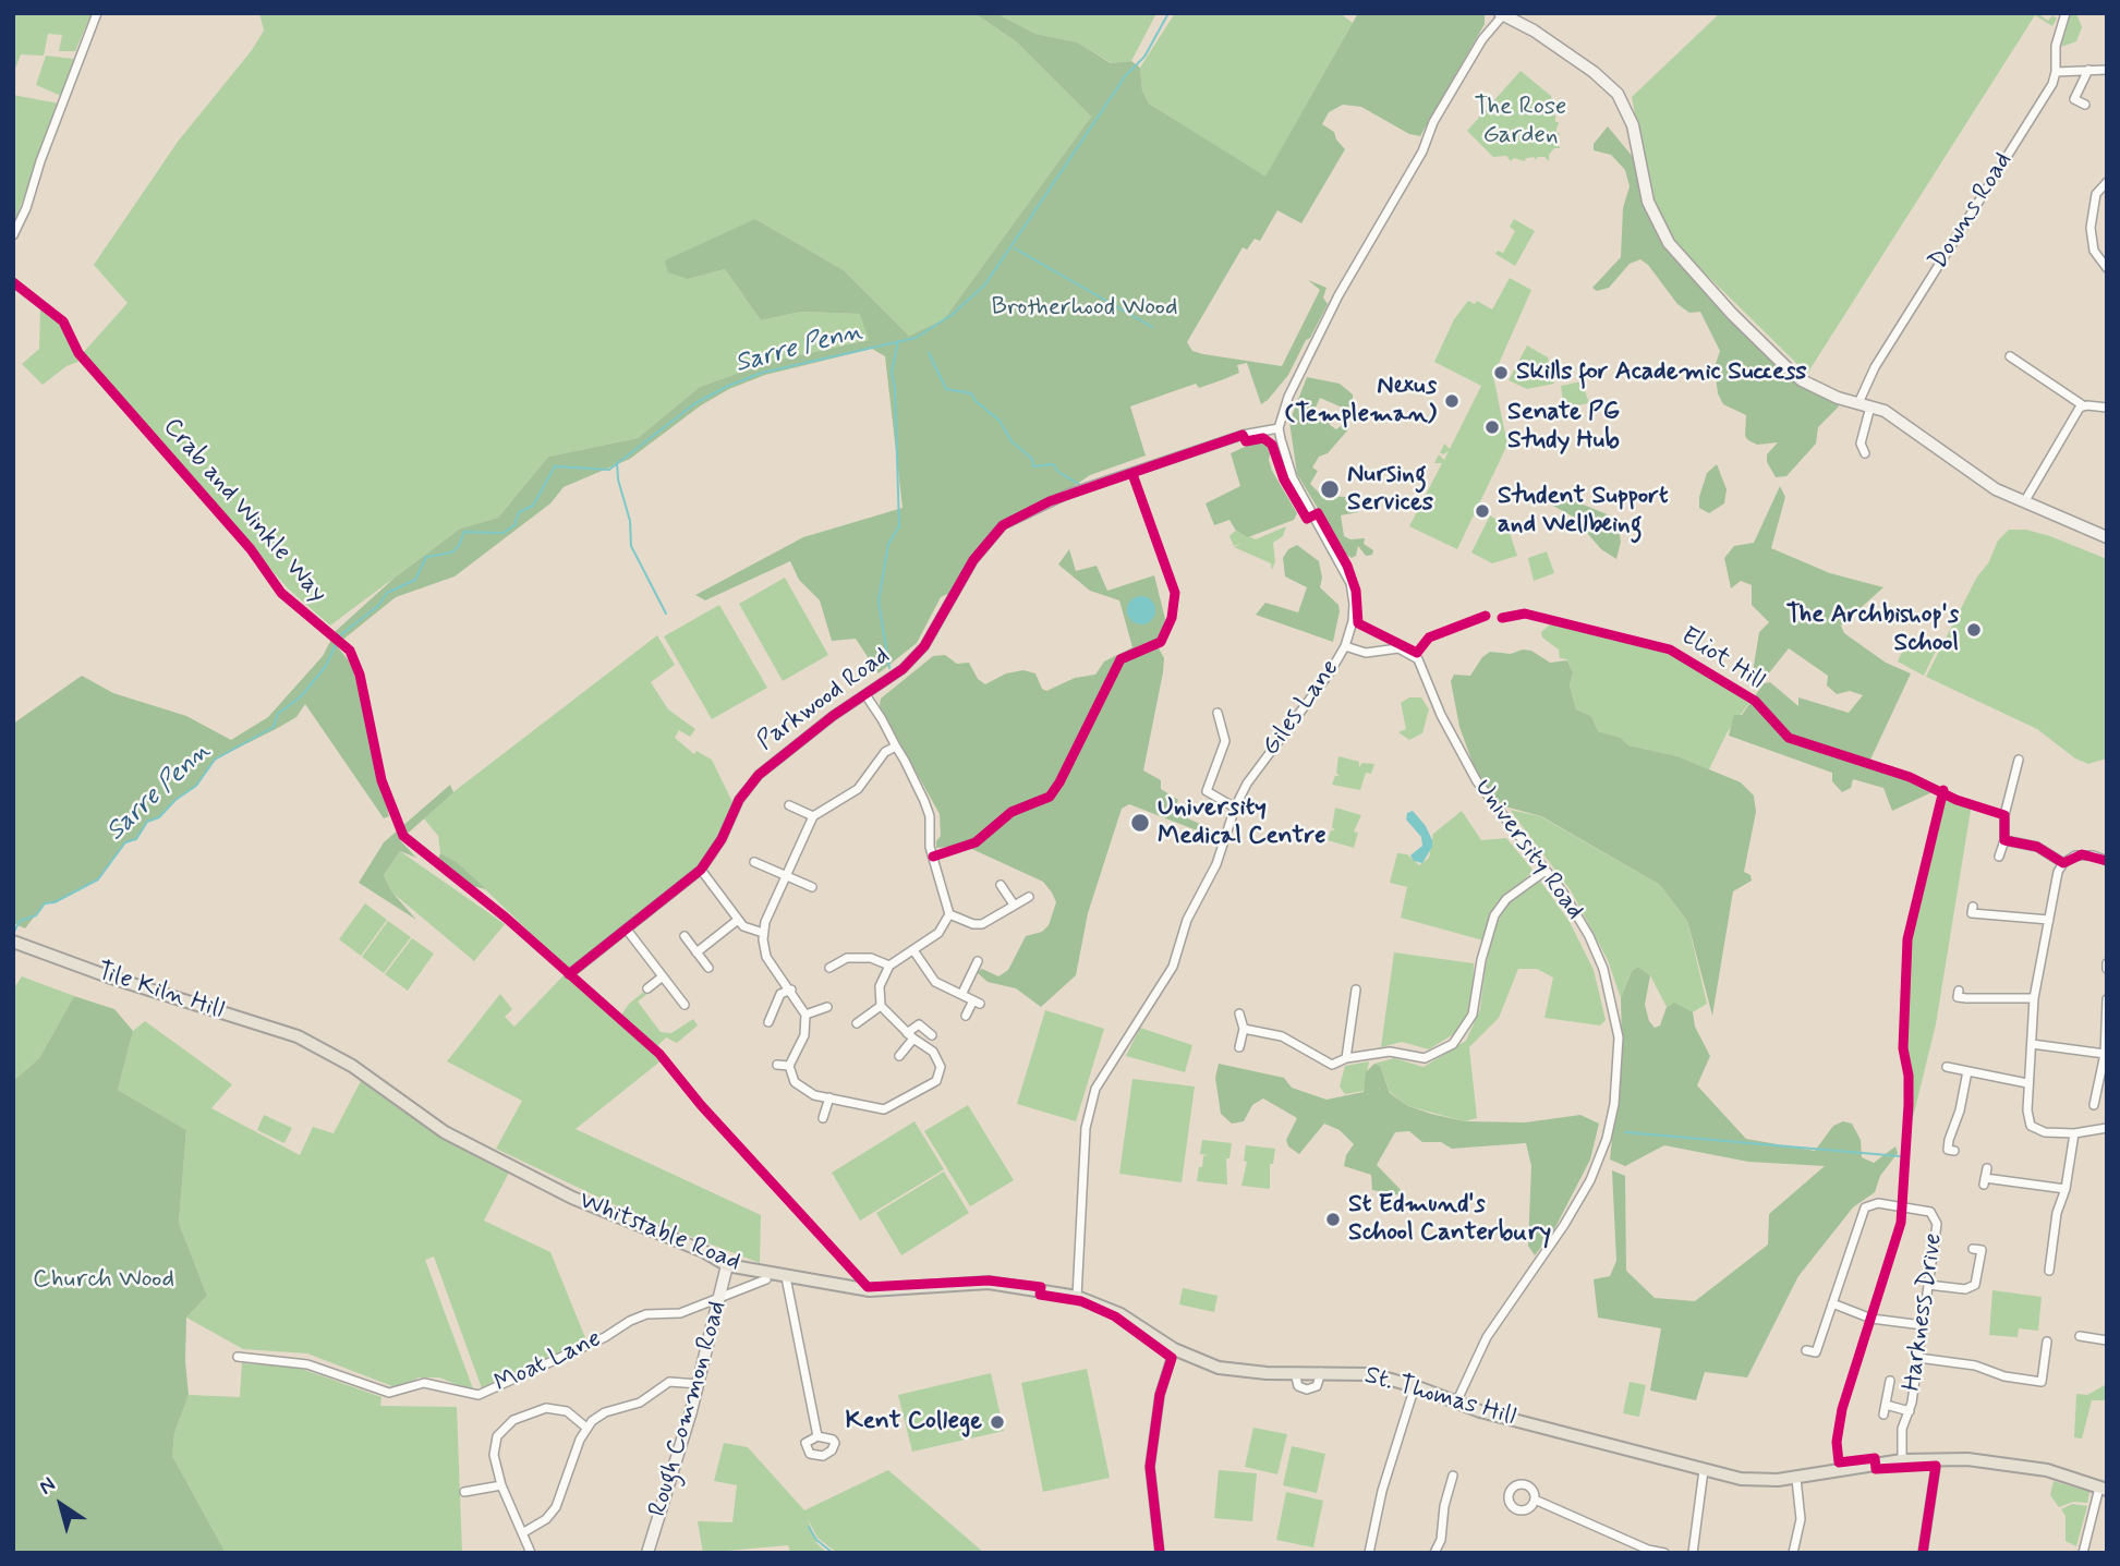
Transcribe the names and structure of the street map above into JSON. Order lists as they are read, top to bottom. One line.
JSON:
{"streets":{"main road":["Tile Kiln Hill","Whitstable Road","St. Thomas Hill"],"street":["Downs Road","Parkwood Road","Giles Lane","University Road","Harkness Drive","Moat Lane","Rough Common Road"],"cycle path":["Crab and Winkle Way","Eliot Hill"]},"crossings":[["Parkwood Road","Giles Lane"],["Giles Lane","University Road"],["Giles Lane","Whitstable Road"],["University Road","St. Thomas Hill"],["Tile Kiln Hill","Whitstable Road"],["Whitstable Road","St. Thomas Hill"],["Whitstable Road","Rough Common Road"],["Moat Lane","Rough Common Road"]],"water":["Sarre Penn"],"parks":["The Rose Garden","Brotherhood Wood","Church Wood"],"places":["Skills for Academic Success","Nexus (Templeman)","Senate PG Study Hub","Nursing Services","Student Support and Wellbeing","The Archbishop's School","University Medical Centre","St Edmund's School Canterbury","Kent College"],"north":"top left"}
